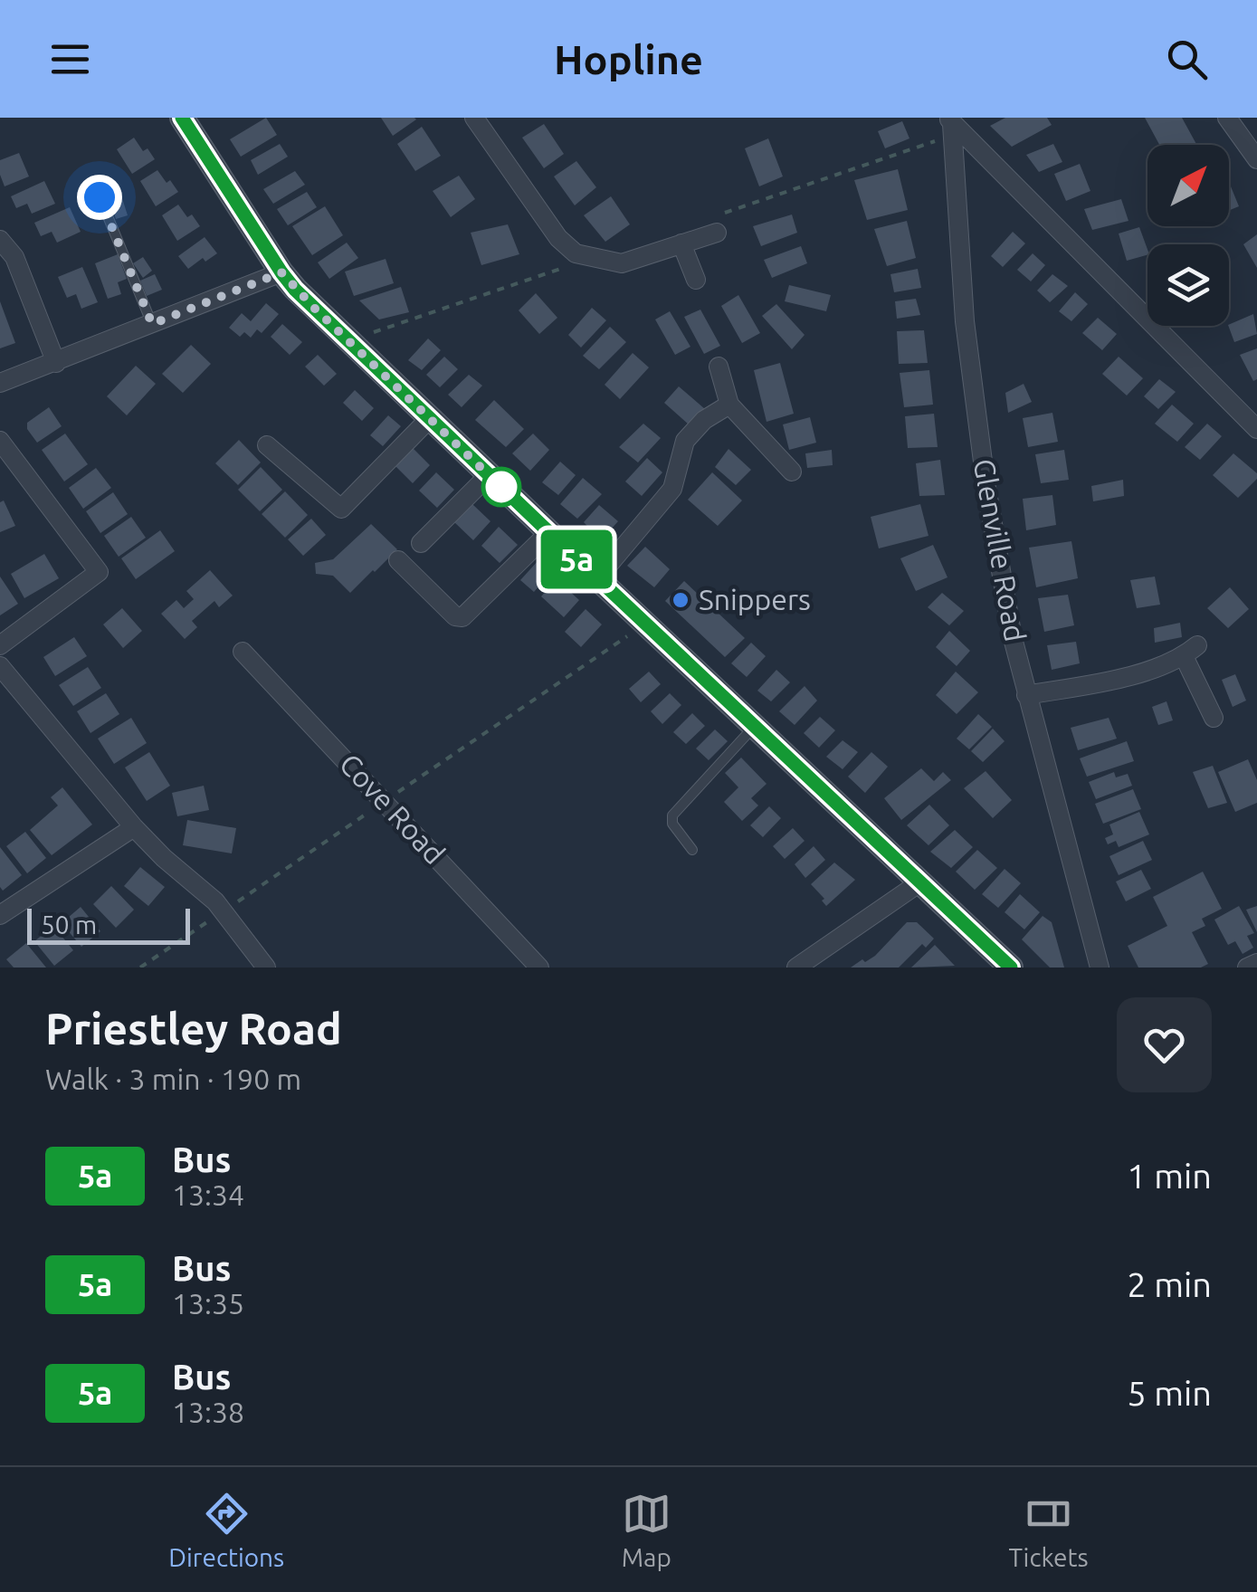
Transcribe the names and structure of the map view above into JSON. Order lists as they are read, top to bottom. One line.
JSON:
{"streets":{"street":["Glenville Road","Cove Road"]},"places":["Snippers"],"lines":["bus line 5a"],"scale_bar":"50 m","north":"top right","page":{"header":"Hopline","on_map":"5a","scale":"50 m","heading":["Priestley Road","Walk · 3 min · 190 m"],"list":[{"mark":"5a","name":"Bus","note":"13:34","value":"1 min"},{"mark":"5a","name":"Bus","note":"13:35","value":"2 min"},{"mark":"5a","name":"Bus","note":"13:38","value":"5 min"}],"tabs":["Directions","Map","Tickets"]}}
